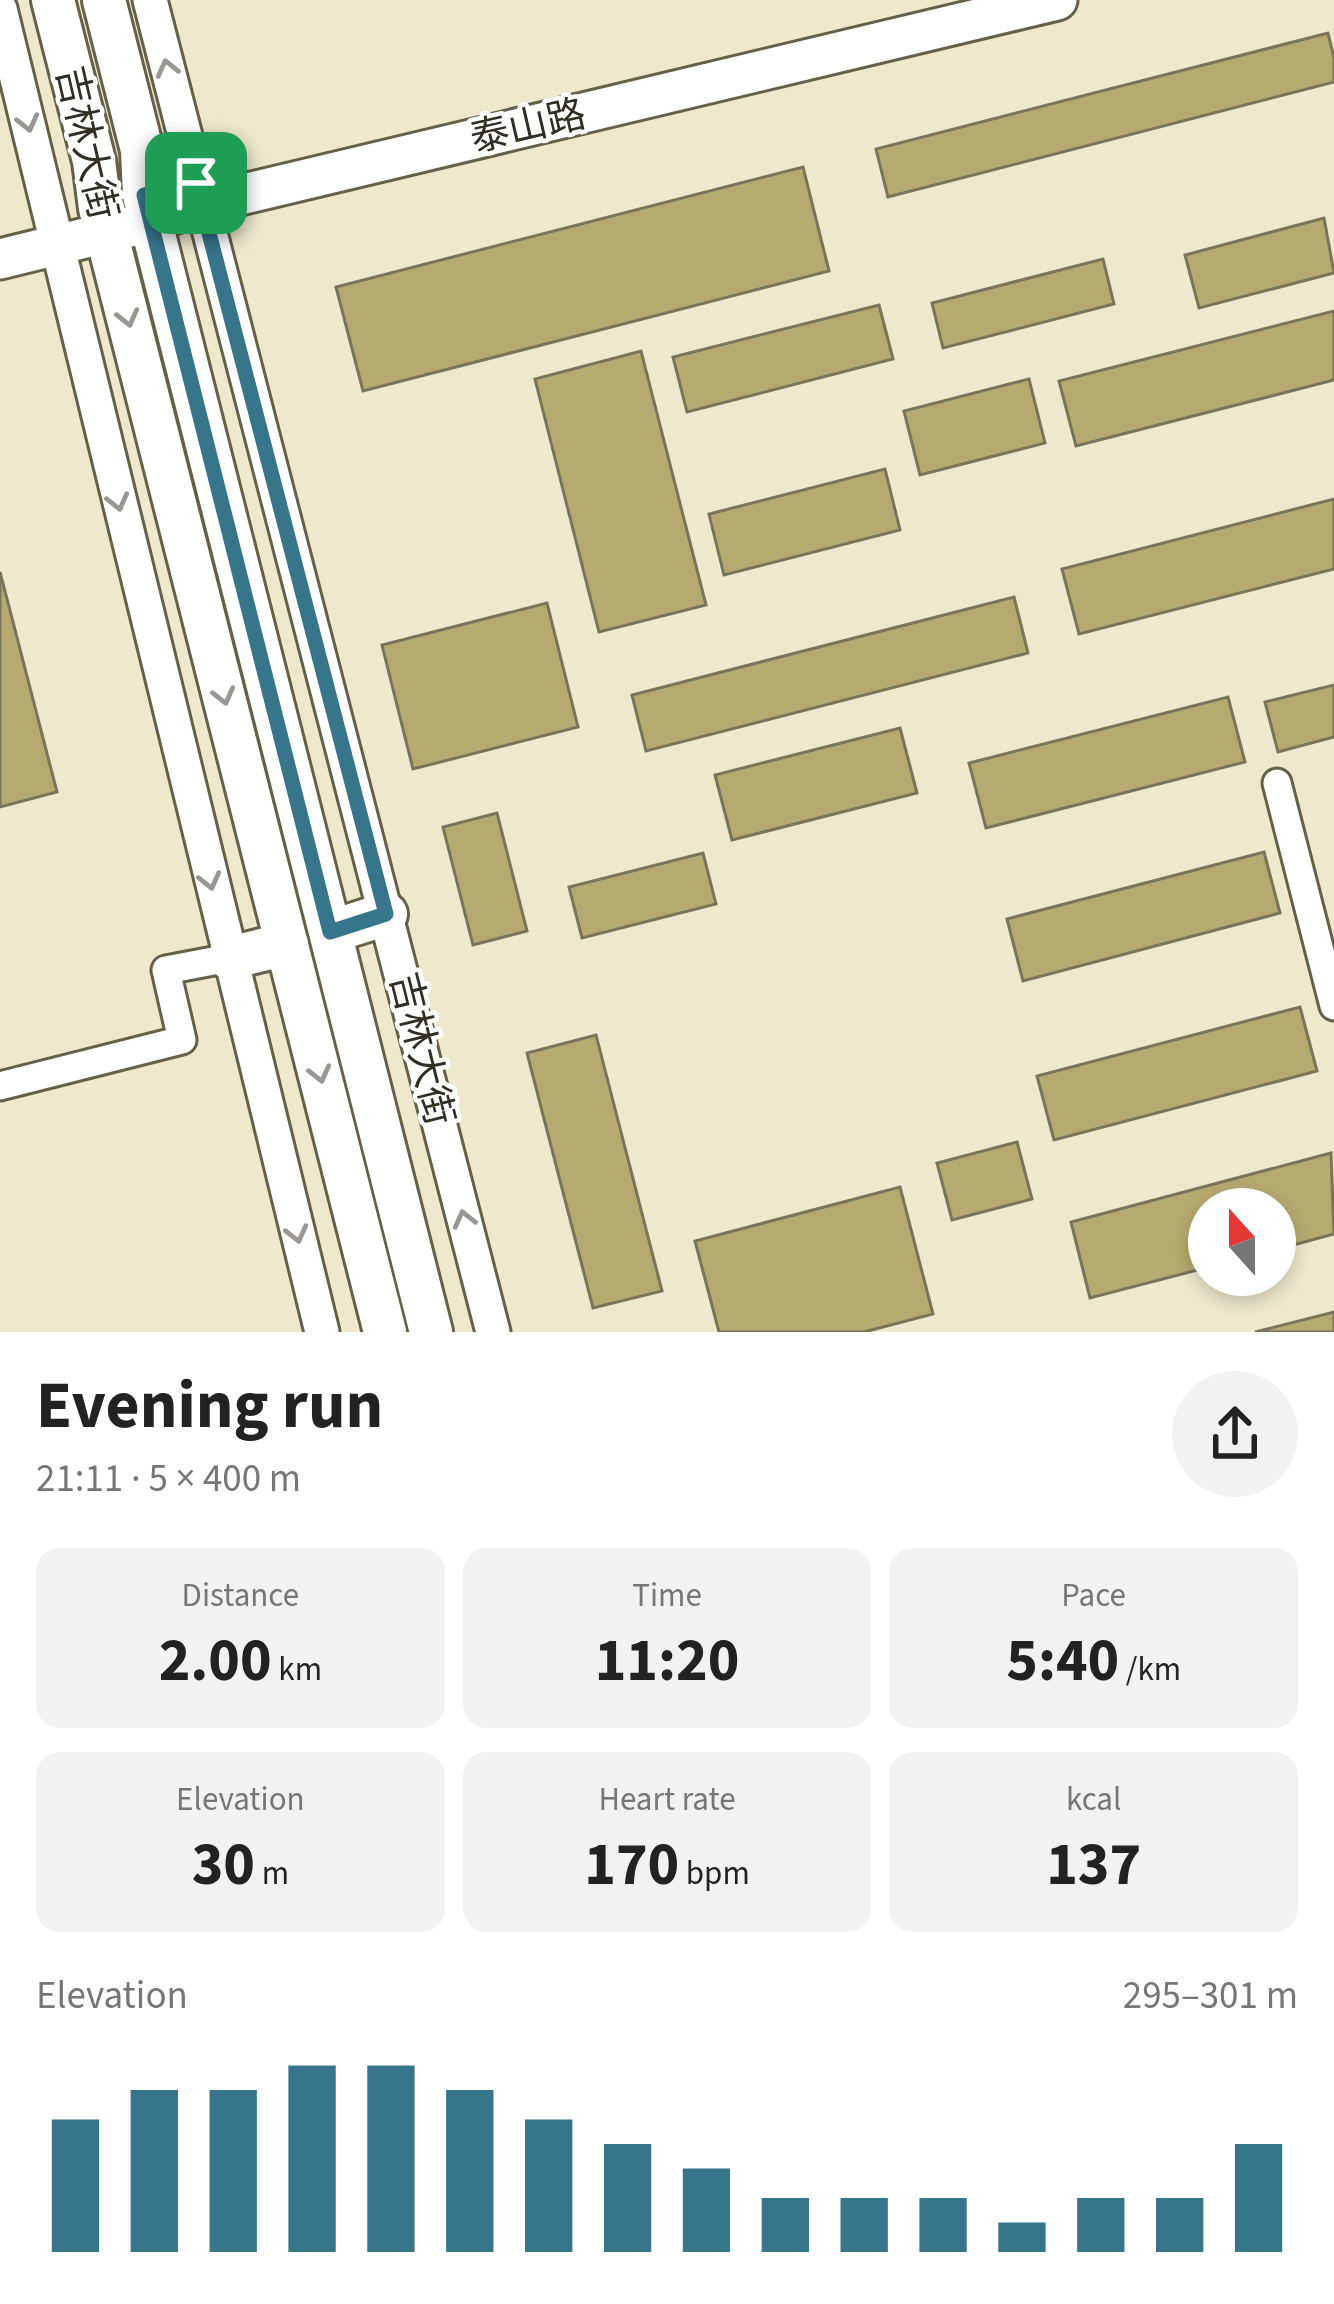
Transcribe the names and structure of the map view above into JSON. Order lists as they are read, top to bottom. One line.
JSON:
{"streets":{"main road":["泰山路","吉林大街"]},"crossings":[["泰山路","吉林大街"]],"north":"top","page":{"heading":["Evening run","21:11 · 5 × 400 m"],"stats":[["Distance","2.00 km"],["Time","11:20"],["Pace","5:40 /km"],["Elevation","30 m"],["Heart rate","170 bpm"],["kcal","137"]],"chart":["Elevation","295–301 m"]}}
